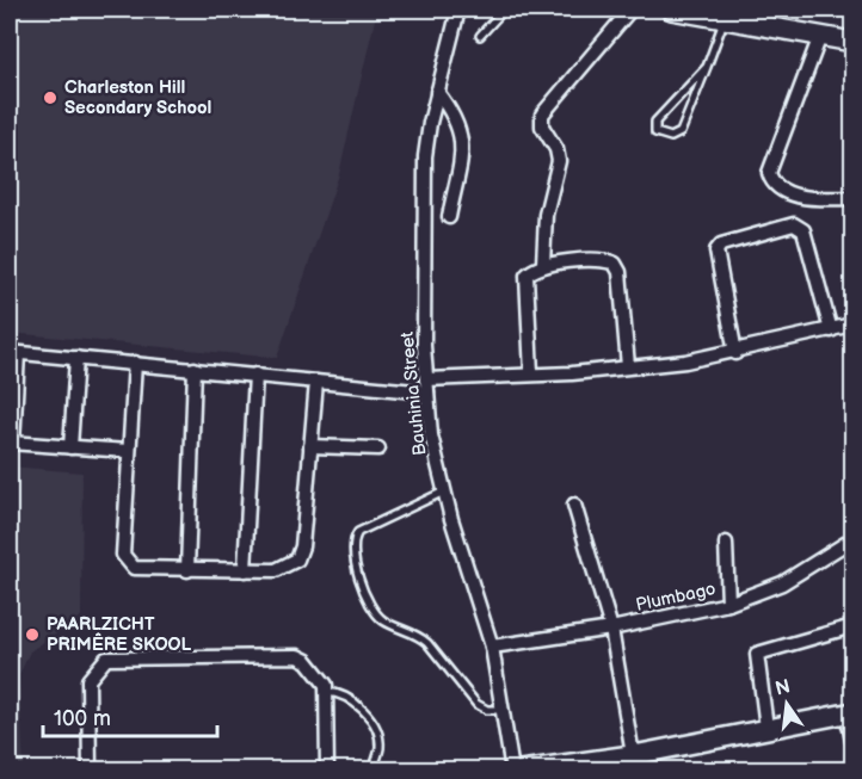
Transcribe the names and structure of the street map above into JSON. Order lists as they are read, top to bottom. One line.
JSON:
{"streets":{"street":["Bauhinia Street","Plumbago"]},"crossings":[["Bauhinia Street","Plumbago"]],"places":["Charleston Hill Secondary School","PAARLZICHT PRIMÊRE SKOOL"],"scale_bar":"100 m","north":"top"}
